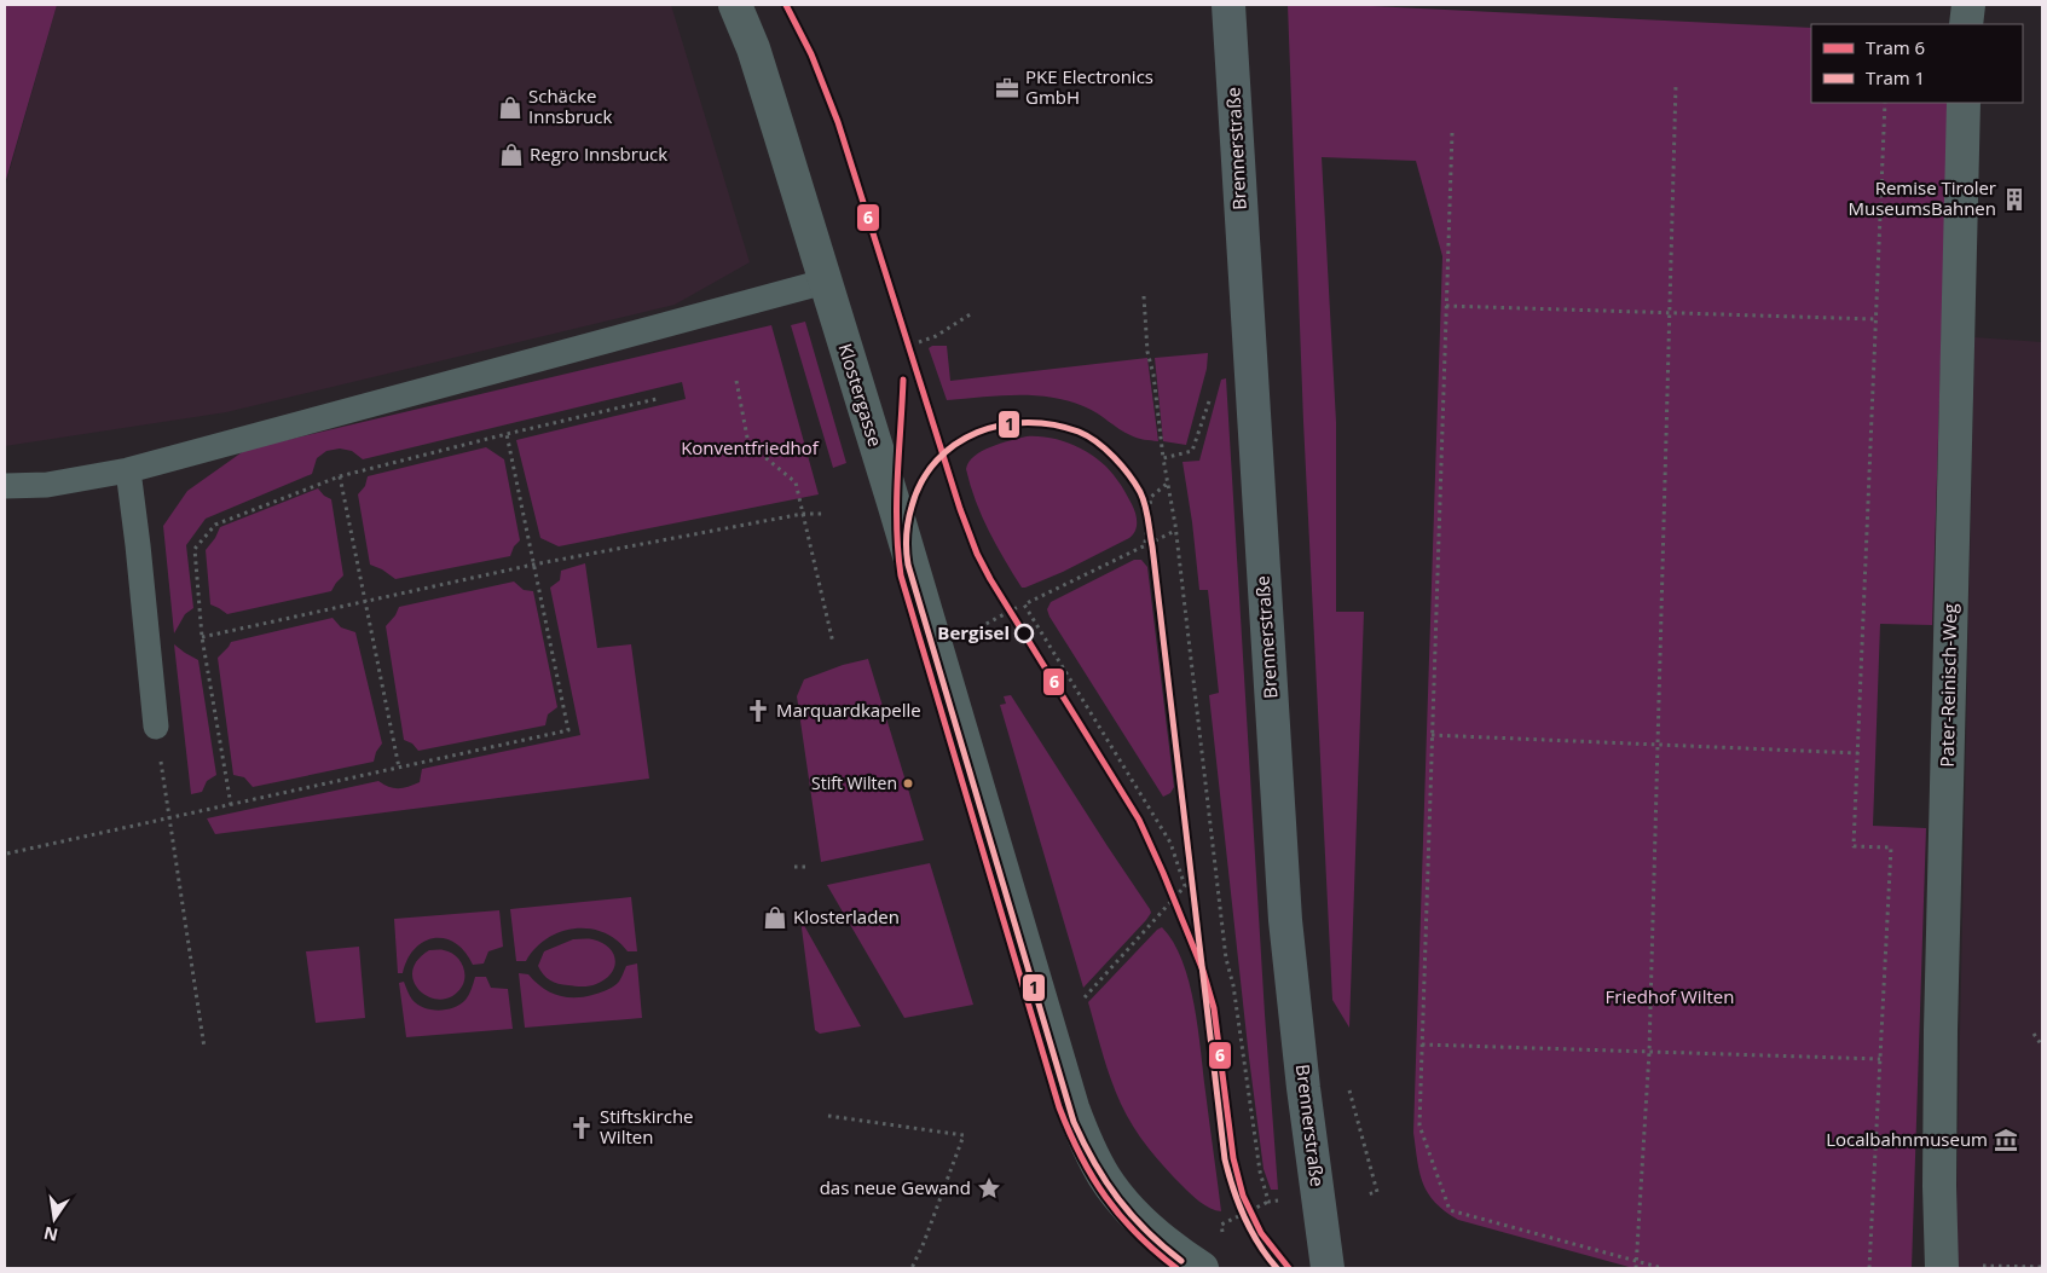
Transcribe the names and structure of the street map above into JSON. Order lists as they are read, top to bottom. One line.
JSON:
{"streets":{"main road":["Brennerstraße"],"street":["Klostergasse","Pater-Reinisch-Weg"]},"parks":["Konventfriedhof","Friedhof Wilten"],"places":{"office":["PKE Electronics GmbH"],"shop":["Schäcke Innsbruck","Regro Innsbruck","Klosterladen"],"building":["Remise Tiroler MuseumsBahnen"],"other":["Bergisel","Stift Wilten"],"church":["Marquardkapelle","Stiftskirche Wilten"],"museum":["Localbahnmuseum"],"place":["das neue Gewand"]},"lines":["tram line 6","tram line 1"],"legend":["Tram 6","Tram 1"],"north":"bottom"}
